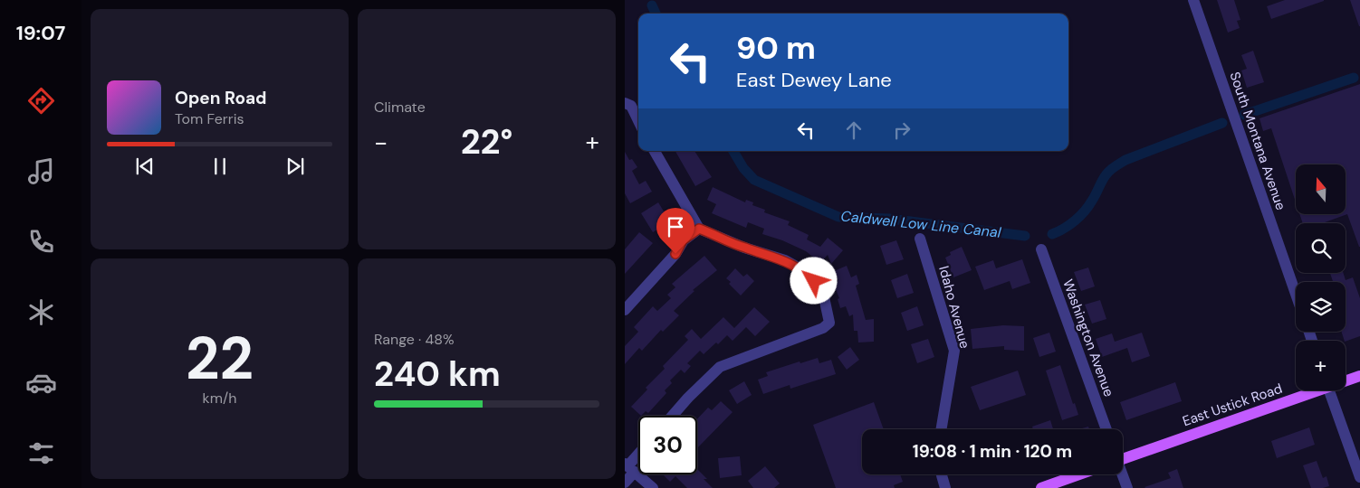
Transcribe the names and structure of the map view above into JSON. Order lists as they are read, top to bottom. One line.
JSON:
{"streets":{"main road":["East Ustick Road"],"street":["South Montana Avenue","Idaho Avenue","Washington Avenue"]},"water":["Caldwell Low Line Canal"],"north":"top","page":{"tabs":"19:07","tile":["Climate",["22","km/h"],["Range · 48%","240 km"]],"turn":["90 m","East Dewey Lane"],"song":["Open Road","Tom Ferris"],"heat":["−","22°","+"],"map_buttons":"+","limit":"30","trip":"19:08 · 1 min · 120 m"}}
